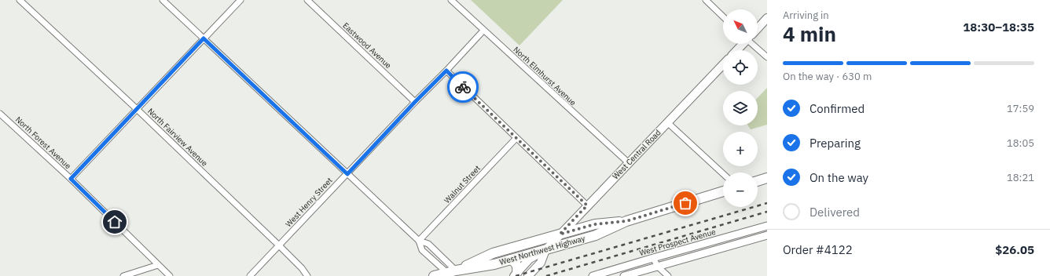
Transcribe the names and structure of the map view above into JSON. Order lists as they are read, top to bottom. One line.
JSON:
{"streets":{"main road":["West Central Road","West Northwest Highway"],"street":["Eastwood Avenue","North Elmhurst Avenue","North Fairview Avenue","North Forest Avenue","Walnut Street","West Henry Street","West Prospect Avenue"]},"crossings":[["Eastwood Avenue","West Henry Street"],["North Elmhurst Avenue","West Central Road"],["North Elmhurst Avenue","West Henry Street"],["North Fairview Avenue","West Henry Street"],["West Central Road","West Northwest Highway"]],"north":"top left","page":{"heading":["4 min","Arriving in","18:30–18:35"],"panel":["Order #4122","$26.05"],"map_buttons":["+","−"],"bar":"On the way · 630 m","list":[["Confirmed","17:59"],["Preparing","18:05"],["On the way","18:21"],"Delivered"]}}
